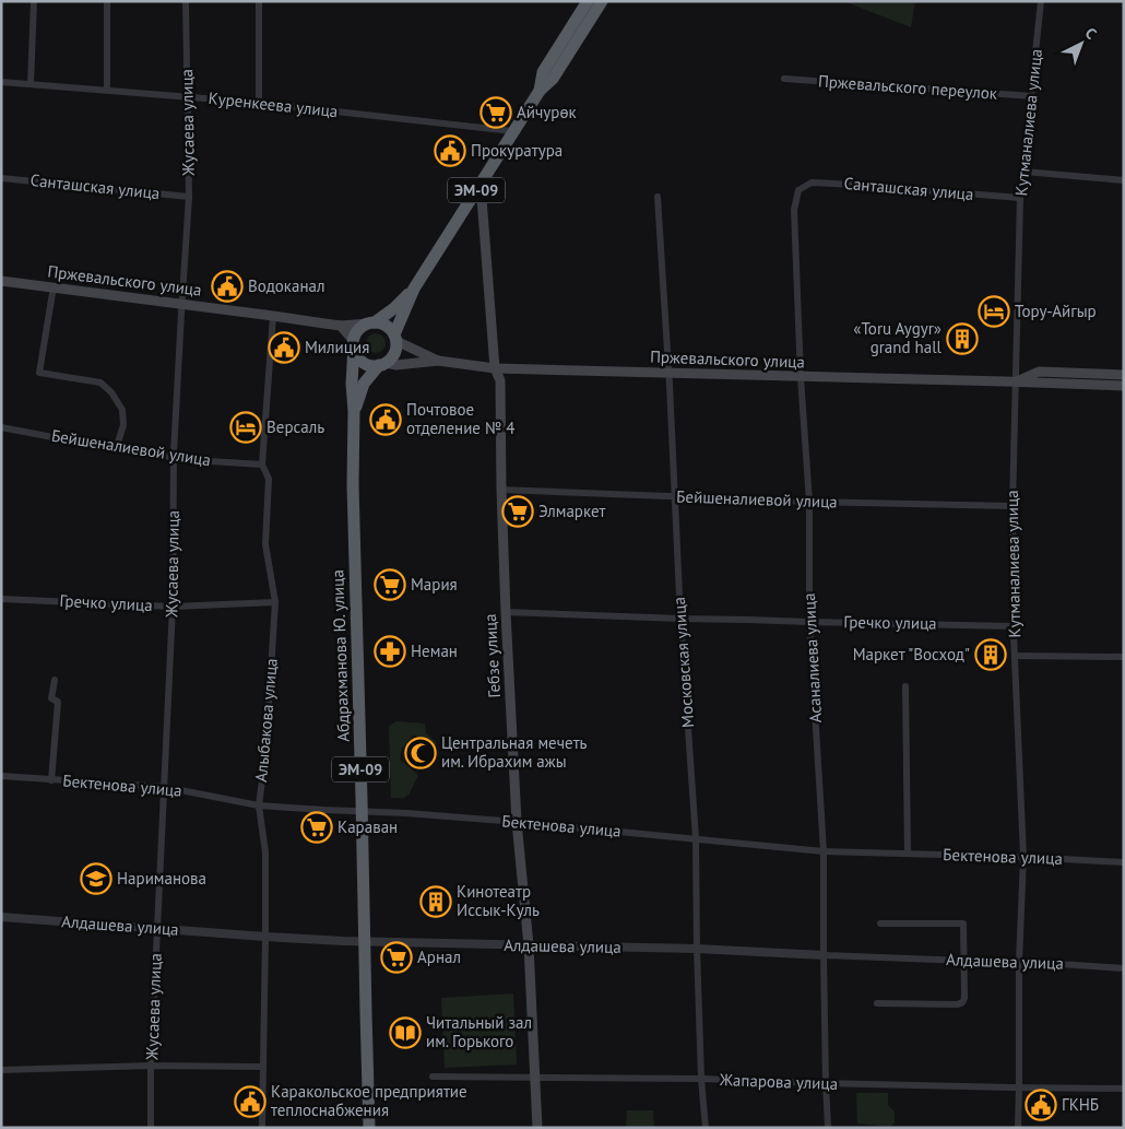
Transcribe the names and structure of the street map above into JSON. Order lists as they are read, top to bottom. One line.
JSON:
{"streets":{"highway":["ЭМ-09","Абдрахманова Ю. улица"],"main road":["Пржевальского улица","Гебзе улица"],"street":["Пржевальского переулок","Куренкеева улица","Жусаева улица","Кутманалиева улица","Санташская улица","Бейшеналиевой улица","Гречко улица","Асаналиева улица","Московская улица","Алыбакова улица","Бектенова улица","Алдашева улица","Жапарова улица"]},"crossings":[["Пржевальского переулок","Кутманалиева улица"],["Куренкеева улица","Жусаева улица"],["Куренкеева улица","ЭМ-09"],["Жусаева улица","Санташская улица"],["Жусаева улица","Пржевальского улица"],["Жусаева улица","Бейшеналиевой улица"],["Жусаева улица","Гречко улица"],["Жусаева улица","Бектенова улица"],["Жусаева улица","Алдашева улица"],["Кутманалиева улица","Санташская улица"],["Кутманалиева улица","Пржевальского улица"],["Кутманалиева улица","Бейшеналиевой улица"],["Кутманалиева улица","Гречко улица"],["Кутманалиева улица","Бектенова улица"],["Кутманалиева улица","Алдашева улица"],["Кутманалиева улица","Жапарова улица"],["Санташская улица","Асаналиева улица"],["ЭМ-09","Пржевальского улица"],["ЭМ-09","Абдрахманова Ю. улица"],["ЭМ-09","Гебзе улица"],["Пржевальского улица","Абдрахманова Ю. улица"],["Пржевальского улица","Гебзе улица"],["Пржевальского улица","Асаналиева улица"],["Пржевальского улица","Московская улица"],["Пржевальского улица","Алыбакова улица"],["Бейшеналиевой улица","Гебзе улица"],["Бейшеналиевой улица","Асаналиева улица"],["Бейшеналиевой улица","Московская улица"],["Бейшеналиевой улица","Алыбакова улица"],["Гречко улица","Гебзе улица"],["Гречко улица","Асаналиева улица"],["Гречко улица","Московская улица"],["Гречко улица","Алыбакова улица"],["Абдрахманова Ю. улица","Бектенова улица"],["Абдрахманова Ю. улица","Алдашева улица"],["Гебзе улица","Бектенова улица"],["Гебзе улица","Алдашева улица"],["Гебзе улица","Жапарова улица"],["Асаналиева улица","Бектенова улица"],["Асаналиева улица","Алдашева улица"],["Асаналиева улица","Жапарова улица"],["Московская улица","Бектенова улица"],["Московская улица","Алдашева улица"],["Московская улица","Жапарова улица"],["Алыбакова улица","Бектенова улица"],["Алыбакова улица","Алдашева улица"]],"places":{"supermarket":["Айчурөк","Элмаркет","Мария","Караван","Арнал"],"public building":["Прокуратура","Водоканал","Милиция","Почтовое отделение № 4","Каракольское предприятие теплоснабжения","ГКНБ"],"hotel":["Тору-Айгыр","Версаль"],"building":["«Toru Aygyr» grand hall","Маркет \"Восход\"","Кинотеатр Иссык-Куль"],"pharmacy":["Неман"],"mosque":["Центральная мечеть им. Ибрахим ажы"],"school or university":["Нариманова"],"library":["Читальный зал им. Горького"]},"north":"top right"}
